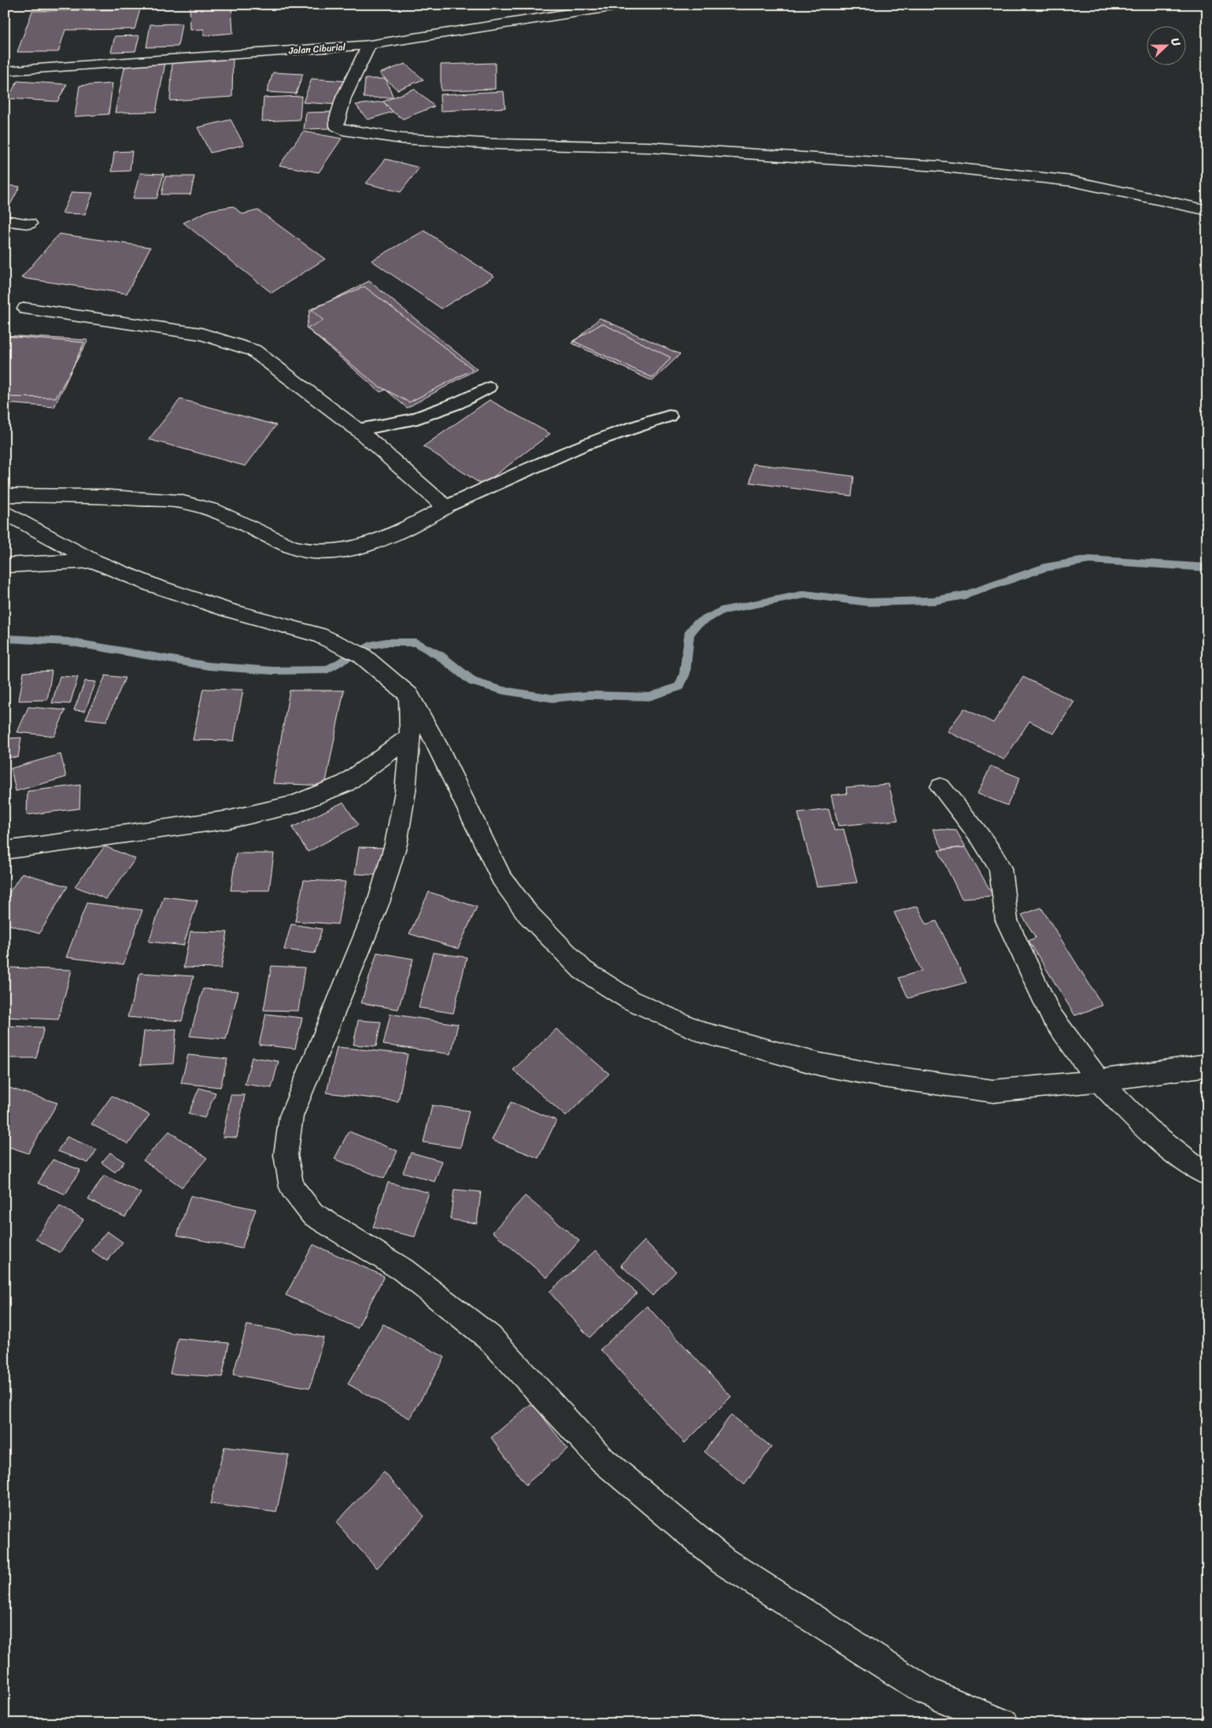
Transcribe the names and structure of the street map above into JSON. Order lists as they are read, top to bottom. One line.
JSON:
{"streets":{"street":["Jalan Ciburial"]},"north":"right"}
